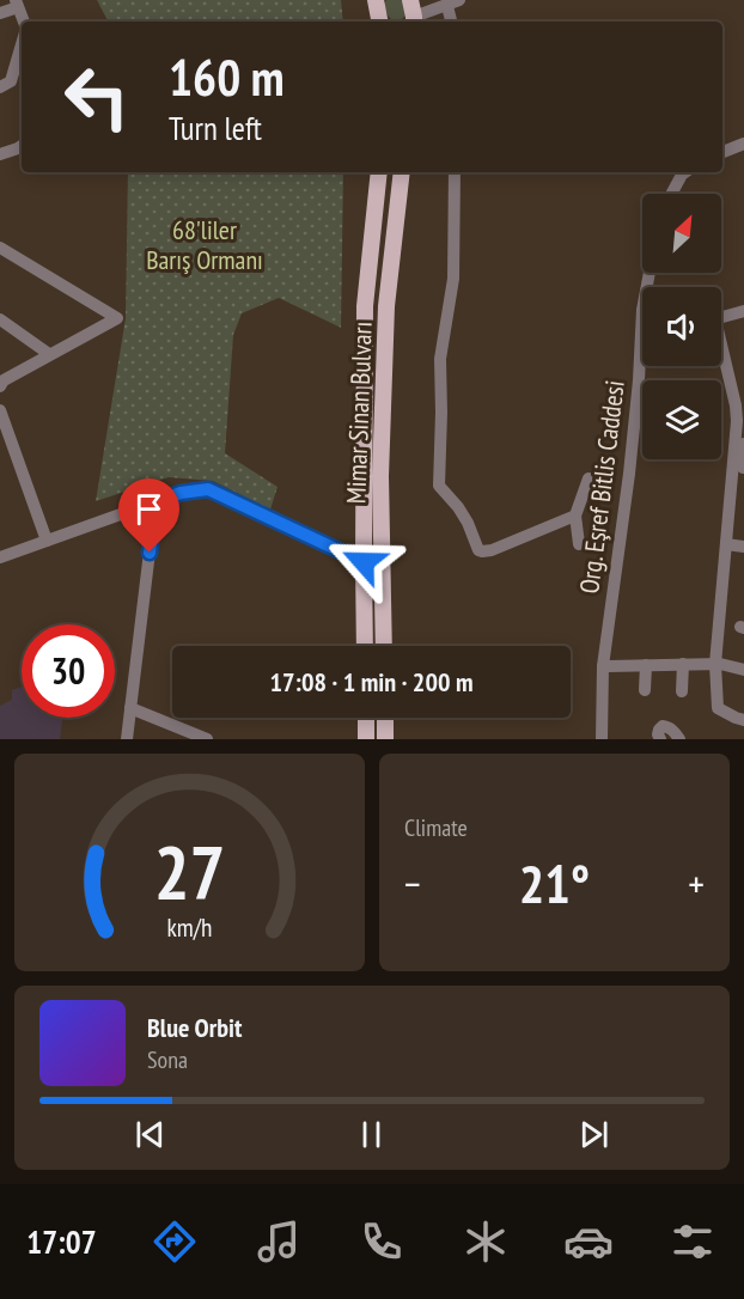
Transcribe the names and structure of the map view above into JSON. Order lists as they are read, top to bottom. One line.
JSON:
{"streets":{"main road":["Mimar Sinan Bulvarı"],"street":["Org. Eşref Bitlis Caddesi"]},"parks":["68'liler Barış Ormanı"],"north":"top right","page":{"turn":["160 m","Turn left"],"limit":"30","trip":"17:08 · 1 min · 200 m","tile":"Climate","heat":["−","21°","+"],"song":["Blue Orbit","Sona"],"tabs":"17:07","gauge":["27","km/h"]}}
